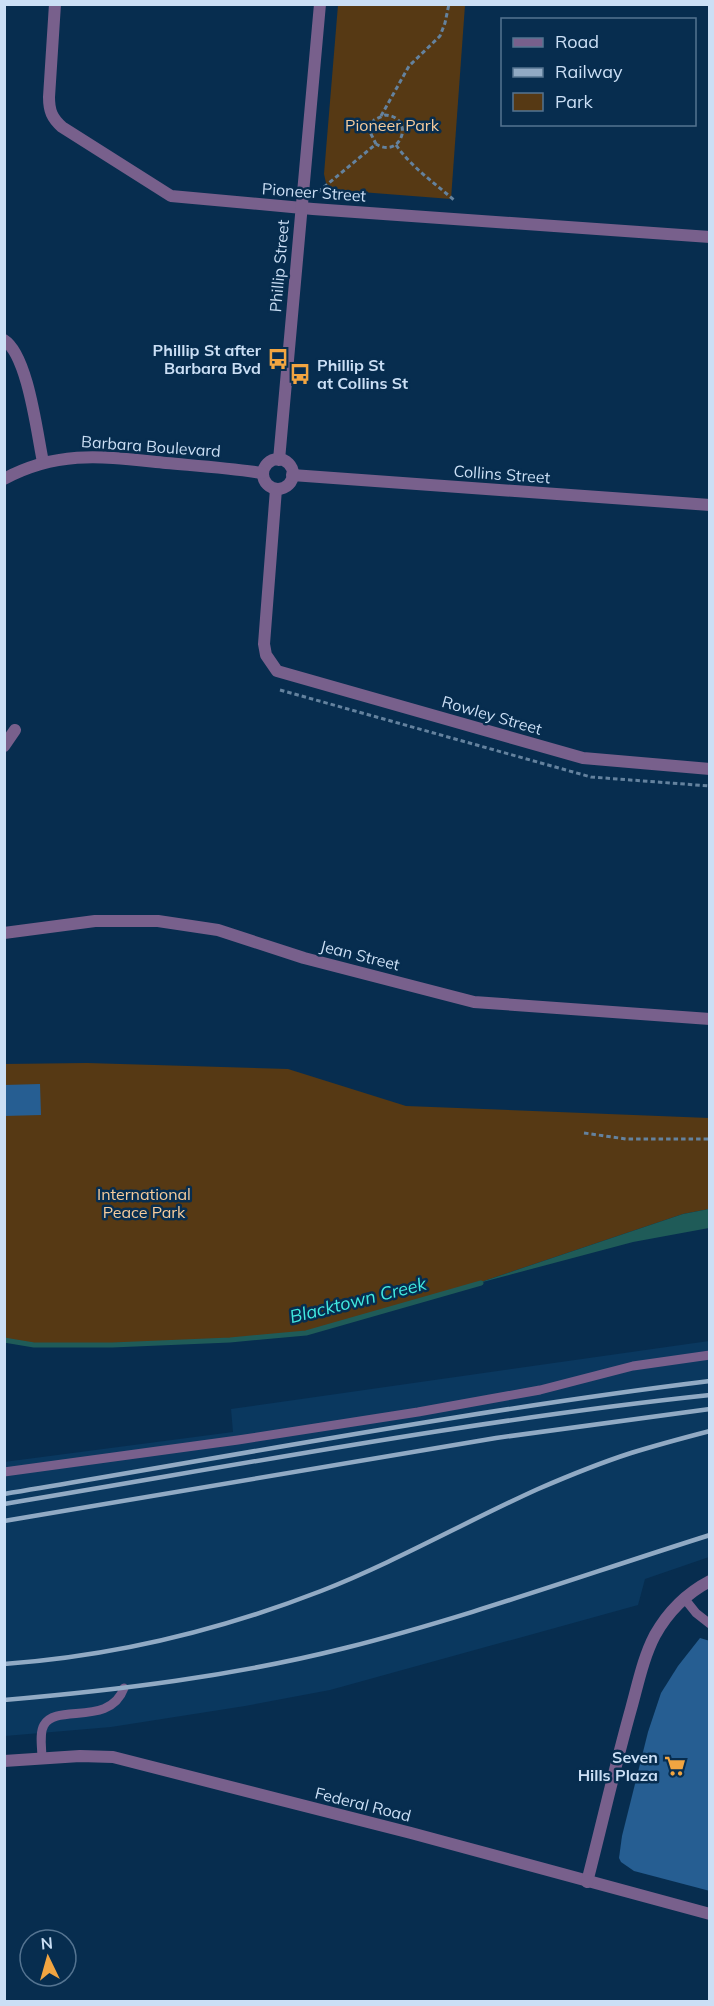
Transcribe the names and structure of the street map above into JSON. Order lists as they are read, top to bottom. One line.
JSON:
{"streets":{"street":["Pioneer Street","Phillip Street","Barbara Boulevard","Collins Street","Rowley Street","Jean Street","Federal Road"]},"crossings":[["Pioneer Street","Phillip Street"],["Phillip Street","Barbara Boulevard"],["Phillip Street","Collins Street"],["Phillip Street","Rowley Street"],["Barbara Boulevard","Collins Street"],["Barbara Boulevard","Rowley Street"],["Collins Street","Rowley Street"]],"water":["Blacktown Creek"],"parks":["Pioneer Park","International Peace Park"],"places":{"bus stop":["Phillip St after Barbara Bvd","Phillip St at Collins St"],"supermarket":["Seven Hills Plaza"]},"legend":["Road","Railway","Park"],"north":"top"}
